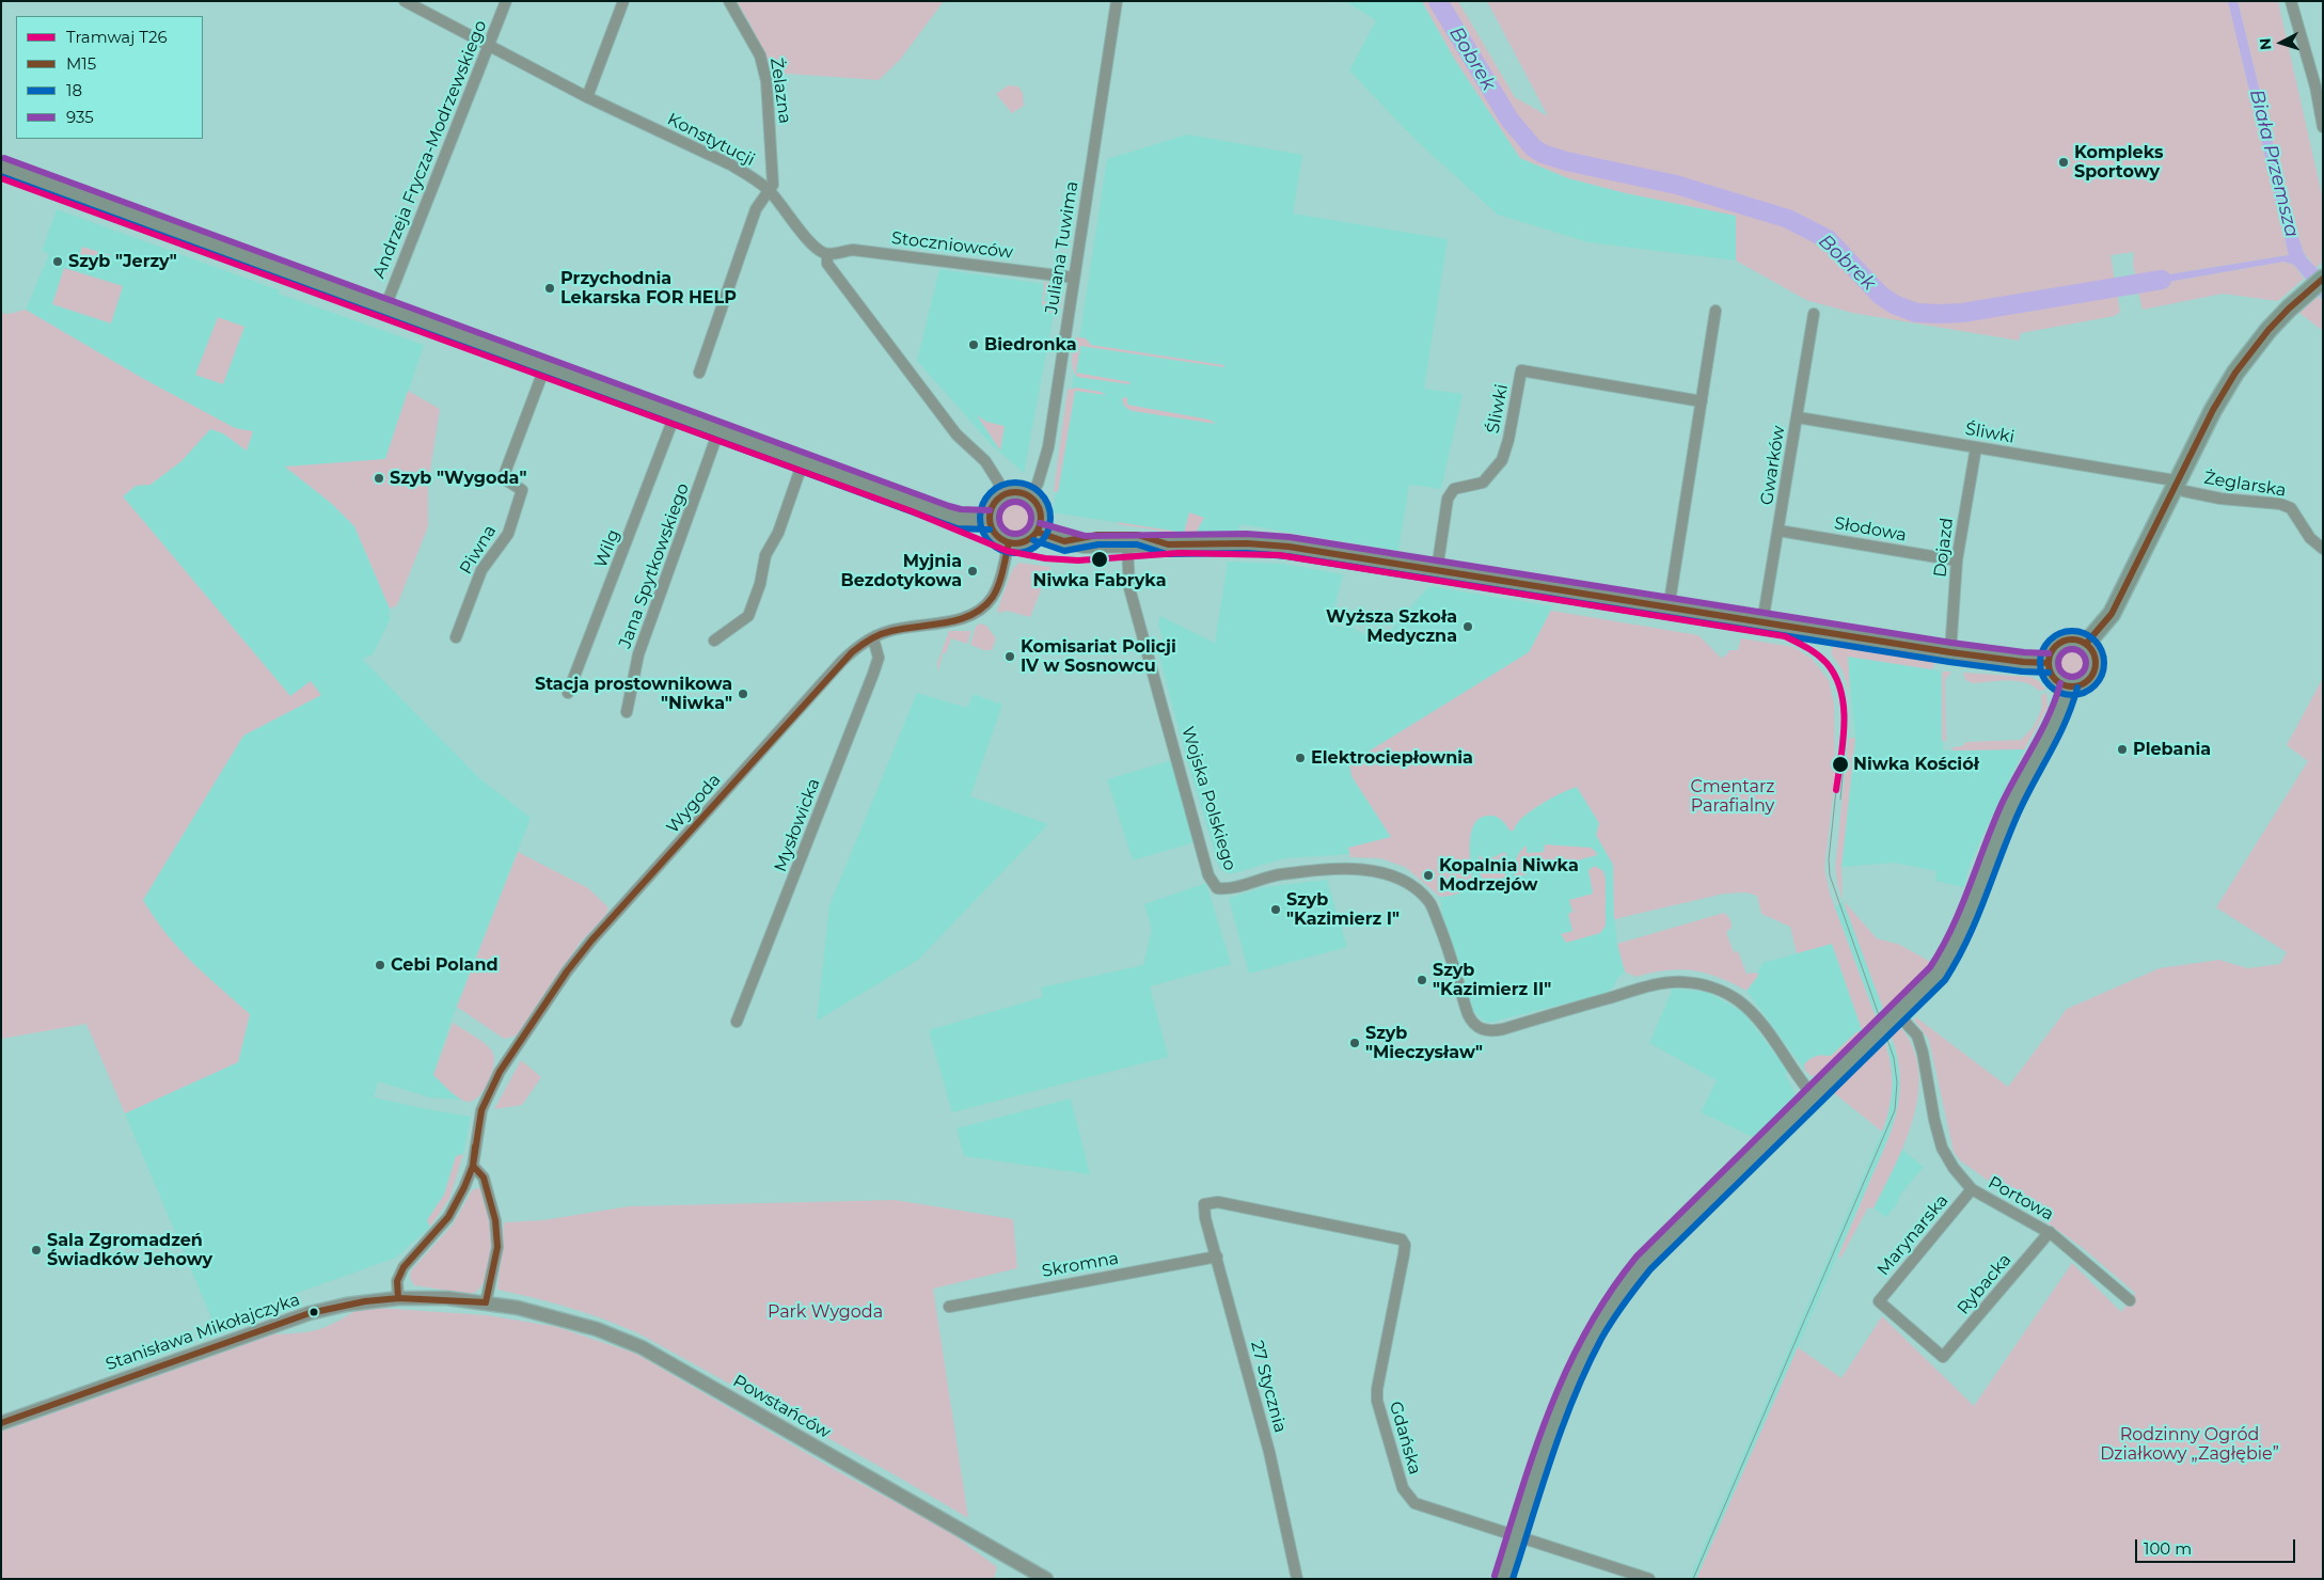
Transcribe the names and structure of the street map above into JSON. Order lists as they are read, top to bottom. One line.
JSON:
{"streets":{"street":["Żelazna","Konstytucji","Andrzeja Frycza-Modrzewskiego","Stoczniowców","Juliana Tuwima","Śliwki","Gwarków","Żeglarska","Słodowa","Dojazd","Wilg","Piwna","Jana Spytkowskiego","Wojska Polskiego","Wygoda","Mysłowicka","Portowa","Marynarska","Skromna","Rybacka","Stanisława Mikołajczyka","27 Stycznia","Powstańców","Gdańska"]},"crossings":[["Żelazna","Konstytucji"],["Konstytucji","Andrzeja Frycza-Modrzewskiego"],["Konstytucji","Stoczniowców"],["Konstytucji","Juliana Tuwima"],["Konstytucji","Wygoda"],["Stoczniowców","Juliana Tuwima"],["Juliana Tuwima","Wygoda"],["Śliwki","Gwarków"],["Śliwki","Żeglarska"],["Śliwki","Dojazd"],["Gwarków","Słodowa"],["Słodowa","Dojazd"],["Wygoda","Mysłowicka"],["Wygoda","Stanisława Mikołajczyka"],["Portowa","Marynarska"],["Portowa","Rybacka"],["Marynarska","Rybacka"],["Skromna","27 Stycznia"],["Stanisława Mikołajczyka","Powstańców"],["27 Stycznia","Gdańska"]],"water":["Bobrek","Biała Przemsza"],"parks":["Cmentarz Parafialny","Park Wygoda","Rodzinny Ogród Działkowy „Zagłębie”"],"places":["Kompleks Sportowy","Szyb \"Jerzy\"","Przychodnia Lekarska FOR HELP","Biedronka","Szyb \"Wygoda\"","Niwka Fabryka","Myjnia Bezdotykowa","Wyższa Szkoła Medyczna","Komisariat Policji IV w Sosnowcu","Stacja prostownikowa \"Niwka\"","Plebania","Elektrociepłownia","Niwka Kościół","Kopalnia Niwka Modrzejów","Szyb \"Kazimierz I\"","Cebi Poland","Szyb \"Kazimierz II\"","Szyb \"Mieczysław\"","Sala Zgromadzeń Świadków Jehowy"],"lines":["transit line 935","transit line 18","tram line T26","transit line M15"],"legend":["Tramwaj T26","M15","18","935"],"scale_bar":"100 m","north":"left"}
